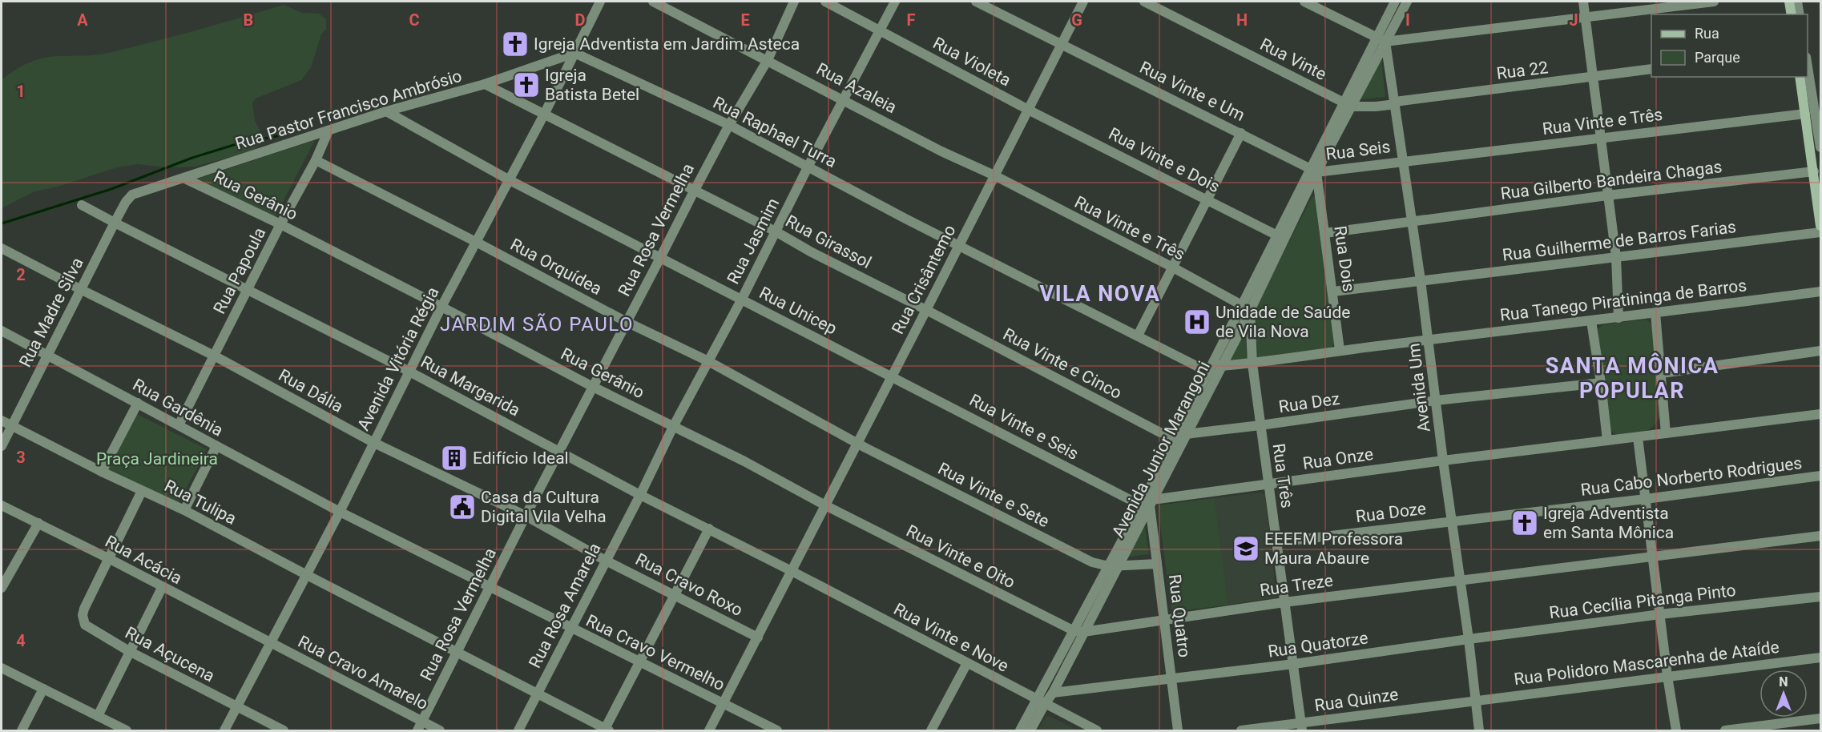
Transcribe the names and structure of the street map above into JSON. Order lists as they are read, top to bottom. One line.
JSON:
{"streets":{"street":["Rua Vinte","Rua Violeta","Rua 22","Rua Azaleia","Rua Vinte e Um","Rua Pastor Francisco Ambrósio","Rua Vinte e Três","Rua Raphael Turra","Rua Seis","Rua Vinte e Dois","Rua Gilberto Bandeira Chagas","Rua Gerânio","Rua Rosa Vermelha","Rua Jasmim","Rua Guilherme de Barros Farias","Rua Girassol","Rua Dois","Rua Orquídea","Rua Papoula","Rua Crisântemo","Rua Tanego Piratininga de Barros","Rua Unicep","Rua Madre Silva","Avenida Vitória Régia","Rua Vinte e Cinco","Rua Margarida","Avenida Um","Rua Dália","Rua Dez","Rua Gardênia","Rua Vinte e Seis","Avenida Junior Marangoni","Rua Onze","Rua Três","Rua Cabo Norberto Rodrigues","Rua Vinte e Sete","Rua Tulipa","Rua Doze","Rua Vinte e Oito","Rua Acácia","Rua Cravo Roxo","Rua Treze","Rua Cecília Pitanga Pinto","Rua Rosa Amarela","Rua Quatro","Rua Vinte e Nove","Rua Quatorze","Rua Cravo Vermelho","Rua Açucena","Rua Polidoro Mascarenha de Ataíde","Rua Cravo Amarelo","Rua Quinze"]},"crossings":[["Rua Vinte","Rua 22"],["Rua Vinte","Avenida Junior Marangoni"],["Rua Violeta","Rua Vinte e Dois"],["Rua Violeta","Rua Jasmim"],["Rua Violeta","Rua Crisântemo"],["Rua 22","Avenida Um"],["Rua 22","Avenida Junior Marangoni"],["Rua Azaleia","Rua Vinte e Três"],["Rua Azaleia","Rua Rosa Vermelha"],["Rua Azaleia","Rua Jasmim"],["Rua Azaleia","Rua Crisântemo"],["Rua Vinte e Um","Rua Seis"],["Rua Vinte e Um","Rua Dois"],["Rua Vinte e Um","Rua Crisântemo"],["Rua Vinte e Um","Avenida Junior Marangoni"],["Rua Pastor Francisco Ambrósio","Rua Raphael Turra"],["Rua Pastor Francisco Ambrósio","Rua Gerânio"],["Rua Pastor Francisco Ambrósio","Rua Girassol"],["Rua Pastor Francisco Ambrósio","Rua Papoula"],["Rua Pastor Francisco Ambrósio","Rua Unicep"],["Rua Pastor Francisco Ambrósio","Rua Madre Silva"],["Rua Pastor Francisco Ambrósio","Avenida Vitória Régia"],["Rua Vinte e Três","Rua Seis"],["Rua Vinte e Três","Rua Crisântemo"],["Rua Vinte e Três","Avenida Um"],["Rua Vinte e Três","Avenida Junior Marangoni"],["Rua Vinte e Três","Rua Três"],["Rua Raphael Turra","Rua Rosa Vermelha"],["Rua Raphael Turra","Rua Jasmim"],["Rua Raphael Turra","Rua Crisântemo"],["Rua Raphael Turra","Rua Tanego Piratininga de Barros"],["Rua Raphael Turra","Avenida Vitória Régia"],["Rua Raphael Turra","Avenida Junior Marangoni"],["Rua Seis","Rua Dois"],["Rua Seis","Avenida Um"],["Rua Seis","Avenida Junior Marangoni"],["Rua Vinte e Dois","Rua Crisântemo"],["Rua Vinte e Dois","Avenida Junior Marangoni"],["Rua Gilberto Bandeira Chagas","Rua Dois"],["Rua Gilberto Bandeira Chagas","Avenida Um"],["Rua Gerânio","Rua Rosa Vermelha"],["Rua Gerânio","Rua Jasmim"],["Rua Gerânio","Rua Papoula"],["Rua Gerânio","Rua Crisântemo"],["Rua Gerânio","Avenida Vitória Régia"],["Rua Gerânio","Rua Vinte e Oito"],["Rua Rosa Vermelha","Rua Girassol"],["Rua Rosa Vermelha","Rua Orquídea"],["Rua Rosa Vermelha","Rua Unicep"],["Rua Rosa Vermelha","Rua Margarida"],["Rua Rosa Vermelha","Rua Dália"],["Rua Rosa Vermelha","Rua Tulipa"],["Rua Rosa Vermelha","Rua Cravo Vermelho"],["Rua Rosa Vermelha","Rua Cravo Amarelo"],["Rua Jasmim","Rua Girassol"],["Rua Jasmim","Rua Orquídea"],["Rua Jasmim","Rua Unicep"],["Rua Jasmim","Rua Margarida"],["Rua Jasmim","Rua Rosa Amarela"],["Rua Guilherme de Barros Farias","Rua Dois"],["Rua Guilherme de Barros Farias","Avenida Um"],["Rua Girassol","Rua Crisântemo"],["Rua Girassol","Avenida Vitória Régia"],["Rua Girassol","Rua Vinte e Cinco"],["Rua Dois","Rua Tanego Piratininga de Barros"],["Rua Dois","Avenida Junior Marangoni"],["Rua Orquídea","Rua Papoula"],["Rua Orquídea","Rua Crisântemo"],["Rua Orquídea","Avenida Vitória Régia"],["Rua Orquídea","Rua Vinte e Sete"],["Rua Papoula","Rua Margarida"],["Rua Papoula","Rua Dália"],["Rua Papoula","Rua Gardênia"],["Rua Crisântemo","Rua Unicep"],["Rua Crisântemo","Rua Vinte e Cinco"],["Rua Crisântemo","Rua Margarida"],["Rua Crisântemo","Rua Vinte e Seis"],["Rua Crisântemo","Rua Vinte e Sete"],["Rua Crisântemo","Rua Vinte e Oito"],["Rua Crisântemo","Rua Cravo Roxo"],["Rua Crisântemo","Rua Vinte e Nove"],["Rua Crisântemo","Rua Cravo Vermelho"],["Rua Tanego Piratininga de Barros","Avenida Um"],["Rua Tanego Piratininga de Barros","Avenida Junior Marangoni"],["Rua Tanego Piratininga de Barros","Rua Três"],["Rua Unicep","Avenida Vitória Régia"],["Rua Unicep","Rua Vinte e Seis"],["Rua Madre Silva","Rua Margarida"],["Rua Madre Silva","Rua Dália"],["Rua Madre Silva","Rua Gardênia"],["Rua Madre Silva","Rua Tulipa"],["Avenida Vitória Régia","Rua Margarida"],["Avenida Vitória Régia","Rua Dália"],["Avenida Vitória Régia","Rua Gardênia"],["Avenida Vitória Régia","Rua Tulipa"],["Avenida Vitória Régia","Rua Acácia"],["Avenida Vitória Régia","Rua Cravo Vermelho"],["Avenida Vitória Régia","Rua Açucena"],["Avenida Vitória Régia","Rua Cravo Amarelo"],["Rua Vinte e Cinco","Rua Dez"],["Rua Vinte e Cinco","Avenida Junior Marangoni"],["Rua Margarida","Rua Rosa Amarela"],["Rua Margarida","Rua Vinte e Nove"],["Avenida Um","Rua Dez"],["Avenida Um","Avenida Junior Marangoni"],["Avenida Um","Rua Onze"],["Avenida Um","Rua Cabo Norberto Rodrigues"],["Avenida Um","Rua Doze"],["Avenida Um","Rua Treze"],["Avenida Um","Rua Cecília Pitanga Pinto"],["Avenida Um","Rua Quatorze"],["Avenida Um","Rua Polidoro Mascarenha de Ataíde"],["Avenida Um","Rua Quinze"],["Rua Dália","Rua Cravo Roxo"],["Rua Dália","Rua Rosa Amarela"],["Rua Dez","Avenida Junior Marangoni"],["Rua Dez","Rua Três"],["Rua Gardênia","Rua Cravo Vermelho"],["Rua Vinte e Seis","Avenida Junior Marangoni"],["Rua Vinte e Seis","Rua Onze"],["Rua Vinte e Seis","Rua Quatro"],["Avenida Junior Marangoni","Rua Onze"],["Avenida Junior Marangoni","Rua Três"],["Avenida Junior Marangoni","Rua Vinte e Sete"],["Avenida Junior Marangoni","Rua Vinte e Oito"],["Avenida Junior Marangoni","Rua Treze"],["Avenida Junior Marangoni","Rua Quatro"],["Avenida Junior Marangoni","Rua Vinte e Nove"],["Avenida Junior Marangoni","Rua Quatorze"],["Rua Onze","Rua Três"],["Rua Onze","Rua Quatro"],["Rua Três","Rua Doze"],["Rua Três","Rua Treze"],["Rua Três","Rua Quatorze"],["Rua Três","Rua Quinze"],["Rua Cabo Norberto Rodrigues","Rua Doze"],["Rua Tulipa","Rua Rosa Amarela"],["Rua Vinte e Oito","Rua Treze"],["Rua Acácia","Rua Açucena"],["Rua Acácia","Rua Cravo Amarelo"],["Rua Cravo Roxo","Rua Rosa Amarela"],["Rua Treze","Rua Quatro"],["Rua Cecília Pitanga Pinto","Rua Quatorze"],["Rua Rosa Amarela","Rua Cravo Vermelho"],["Rua Quatro","Rua Quatorze"],["Rua Polidoro Mascarenha de Ataíde","Rua Quinze"]],"districts":["VILA NOVA","JARDIM SÃO PAULO","SANTA MÔNICA POPULAR"],"parks":["Praça Jardineira"],"places":{"church":["Igreja Adventista em Jardim Asteca","Igreja Batista Betel","Igreja Adventista em Santa Mônica"],"hospital":["Unidade de Saúde de Vila Nova"],"building":["Edifício Ideal"],"public building":["Casa da Cultura Digital Vila Velha"],"school or university":["EEEFM Professora Maura Abaure"]},"legend":["Rua","Parque"],"north":"top","grid":{"columns":["A","B","C","D","E","F","G","H","I","J"],"rows":["1","2","3","4"]}}
